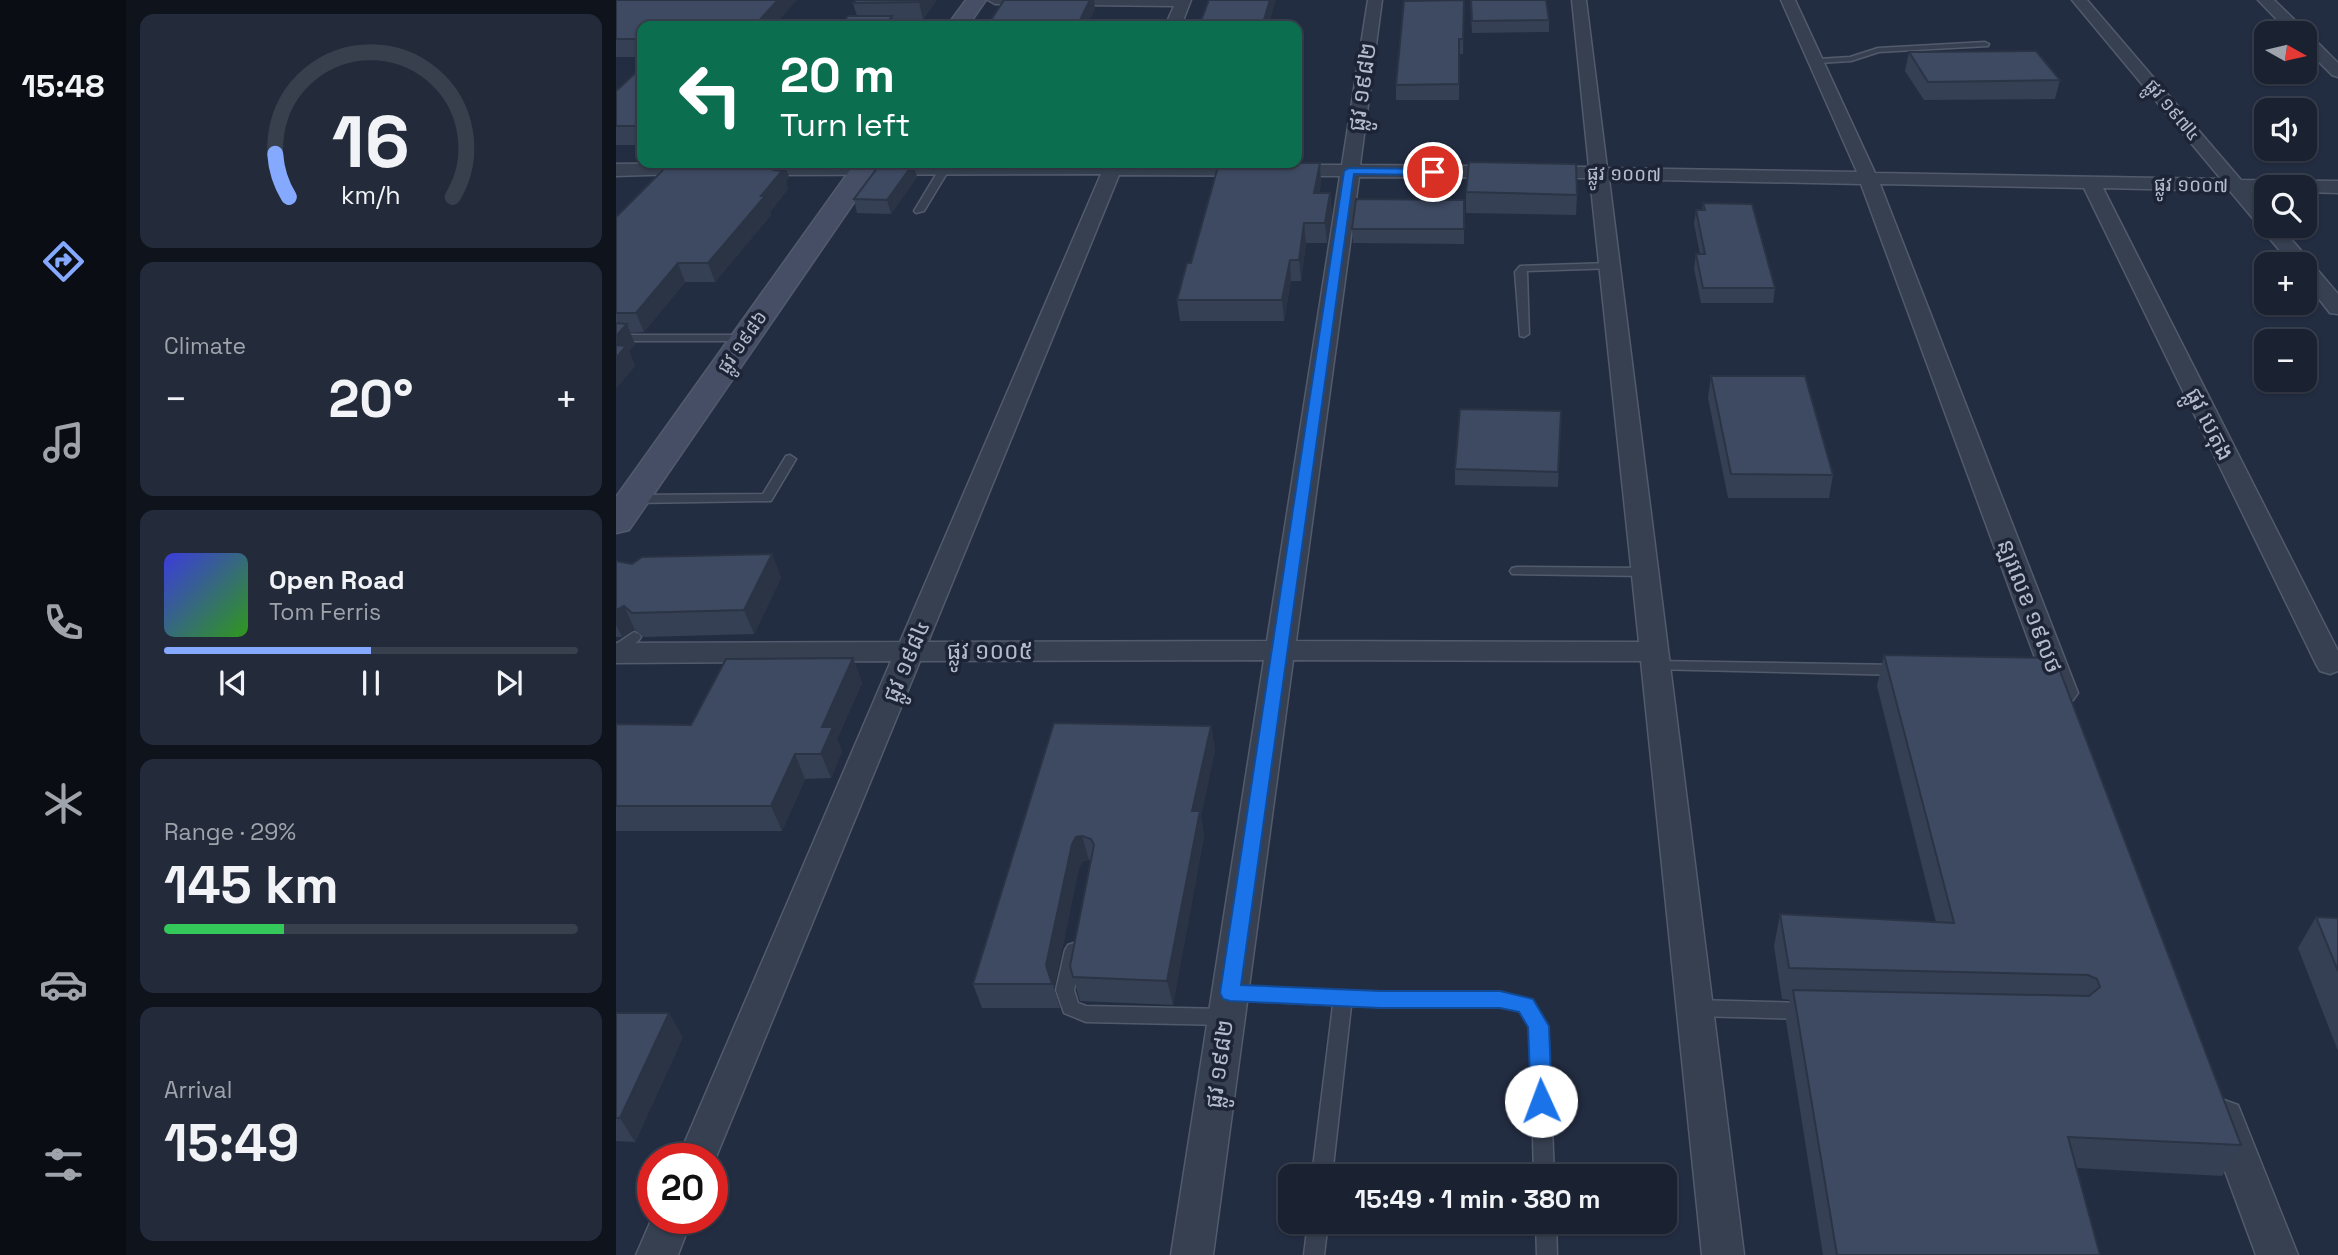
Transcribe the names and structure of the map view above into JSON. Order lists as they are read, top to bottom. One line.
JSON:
{"streets":{"main road":["ផ្លូវ ១៩៨៦"],"street":["ផ្លូវ ១៩៨២","ផ្លូវ ១៩៧៤","ផ្លូវ ១០០៧","ផ្លូវ បេតុង","ន្ឡរលេខ ១៩លថ","ផ្លូវ ១០០៥","ផ្លូវ ១៩៨៤"]},"crossings":[["ផ្លូវ ១៩៨២","ផ្លូវ ១០០៧"],["ផ្លូវ ១៩៨២","ផ្លូវ ១០០៥"],["ផ្លូវ ១៩៧៤","ផ្លូវ ១០០៧"],["ផ្លូវ ១០០៧","ផ្លូវ បេតុង"],["ផ្លូវ ១០០៧","ន្ឡរលេខ ១៩លថ"],["ផ្លូវ ១០០៥","ផ្លូវ ១៩៨៤"]],"north":"right","page":{"tabs":"15:48","map_buttons":["+","−"],"turn":["20 m","Turn left"],"tile":["Climate",["Range · 29%","145 km"],["Arrival","15:49"]],"heat":["−","20°","+"],"song":["Open Road","Tom Ferris"],"limit":"20","trip":"15:49 · 1 min · 380 m","gauge":["16","km/h"]}}
